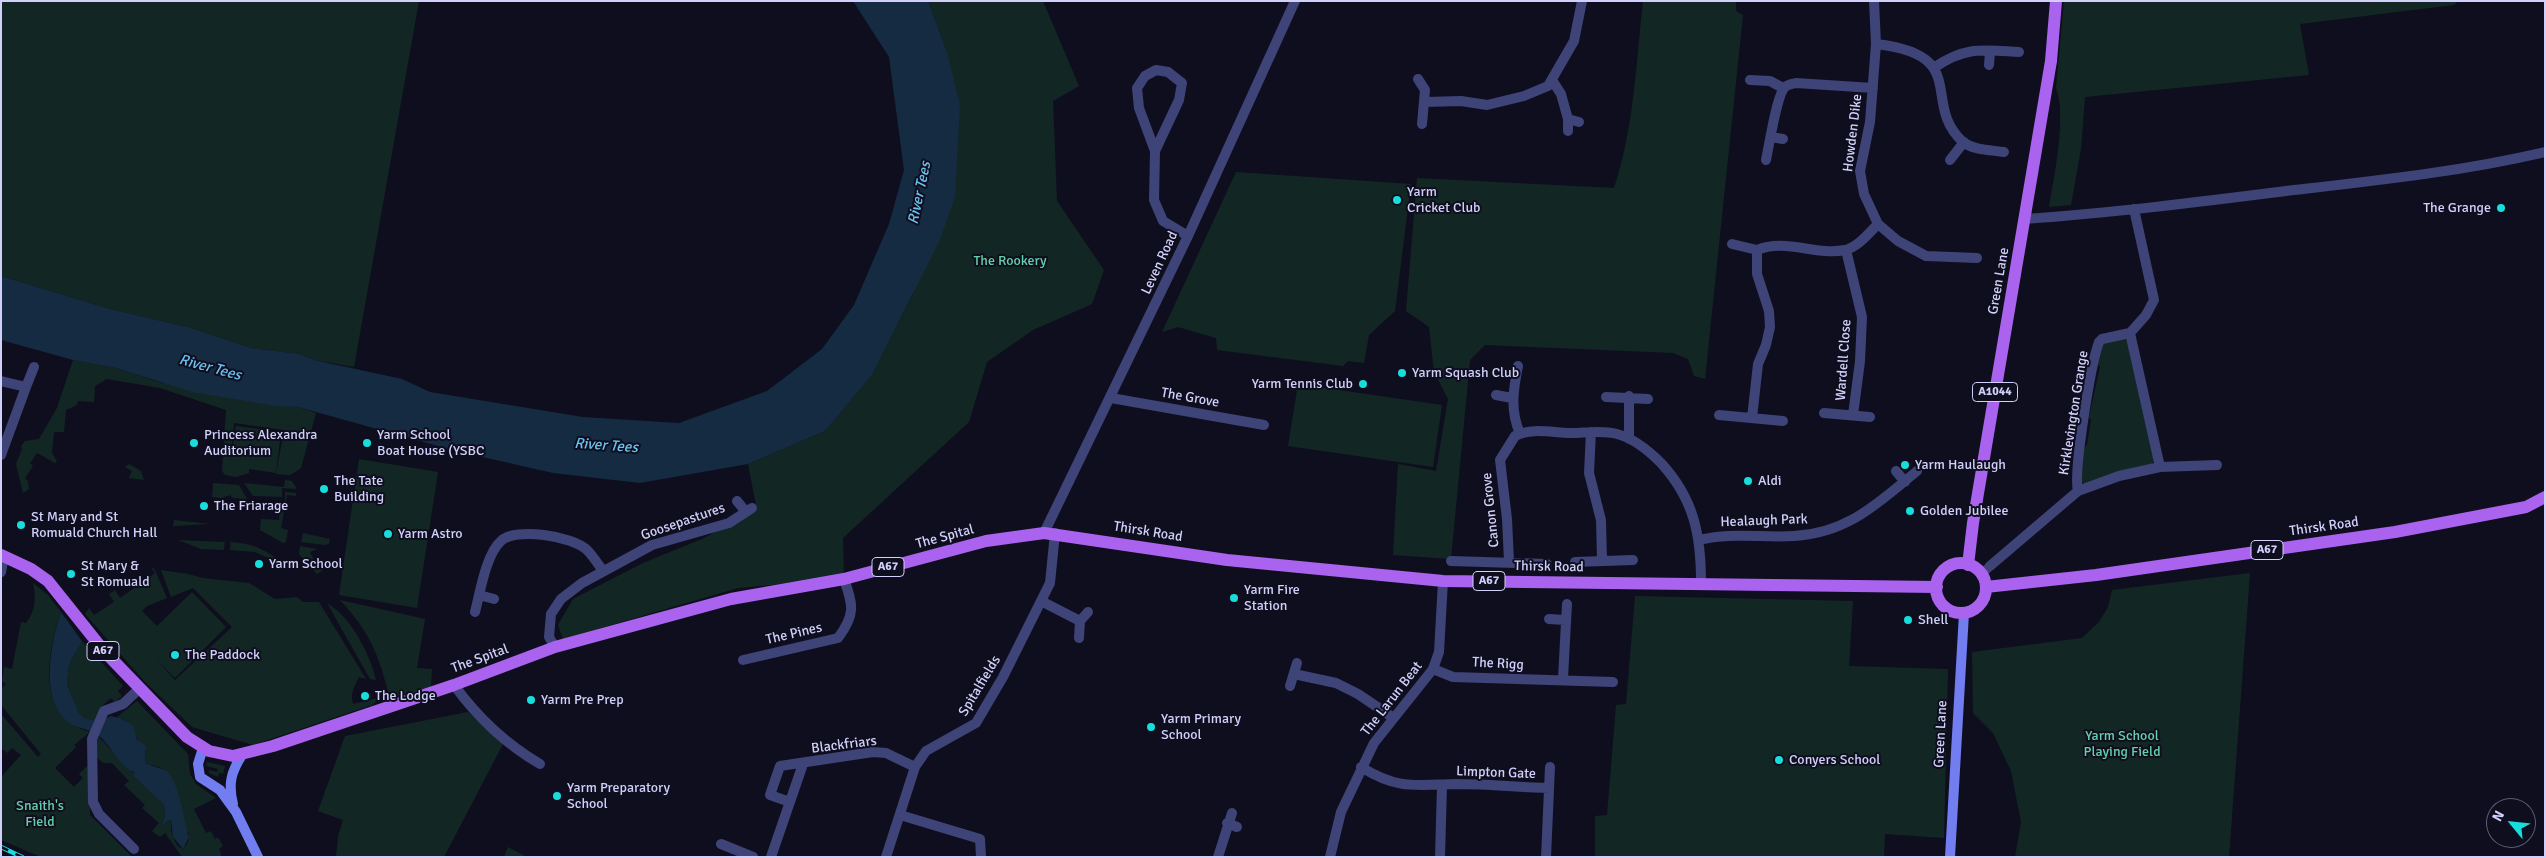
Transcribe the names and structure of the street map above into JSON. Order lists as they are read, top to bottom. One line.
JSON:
{"streets":{"main road":["Green Lane","A1044","Thirsk Road","The Spital","A67"],"street":["Howden Dike","Leven Road","Wardell Close","The Grove","Kirklevington Grange","Canon Grove","Healaugh Park","Goosepastures","The Pines","The Rigg","Spitalfields","The Larun Beat","Blackfriars","Limpton Gate"]},"crossings":[["Leven Road","The Grove"],["Leven Road","Thirsk Road"],["Leven Road","The Spital"],["Leven Road","Spitalfields"],["Green Lane","Kirklevington Grange"],["Green Lane","Thirsk Road"],["Kirklevington Grange","Thirsk Road"],["Goosepastures","The Spital"],["Thirsk Road","The Spital"],["Thirsk Road","Spitalfields"],["Thirsk Road","The Larun Beat"],["The Spital","The Pines"],["The Spital","Spitalfields"],["The Rigg","The Larun Beat"],["Spitalfields","Blackfriars"],["The Larun Beat","Limpton Gate"]],"water":["River Tees"],"parks":["The Rookery","Yarm School Playing Field","Snaith's Field"],"places":["Yarm Cricket Club","The Grange","Yarm Squash Club","Yarm Tennis Club","Princess Alexandra Auditorium","Yarm School Boat House (YSBC","Yarm Haulaugh","Aldi","The Tate Building","The Friarage","Golden Jubilee","St Mary and St Romuald Church Hall","Yarm Astro","Yarm School","St Mary & St Romuald","Yarm Fire Station","Shell","The Paddock","The Lodge","Yarm Pre Prep","Yarm Primary School","Conyers School","Yarm Preparatory School"],"north":"top left"}
